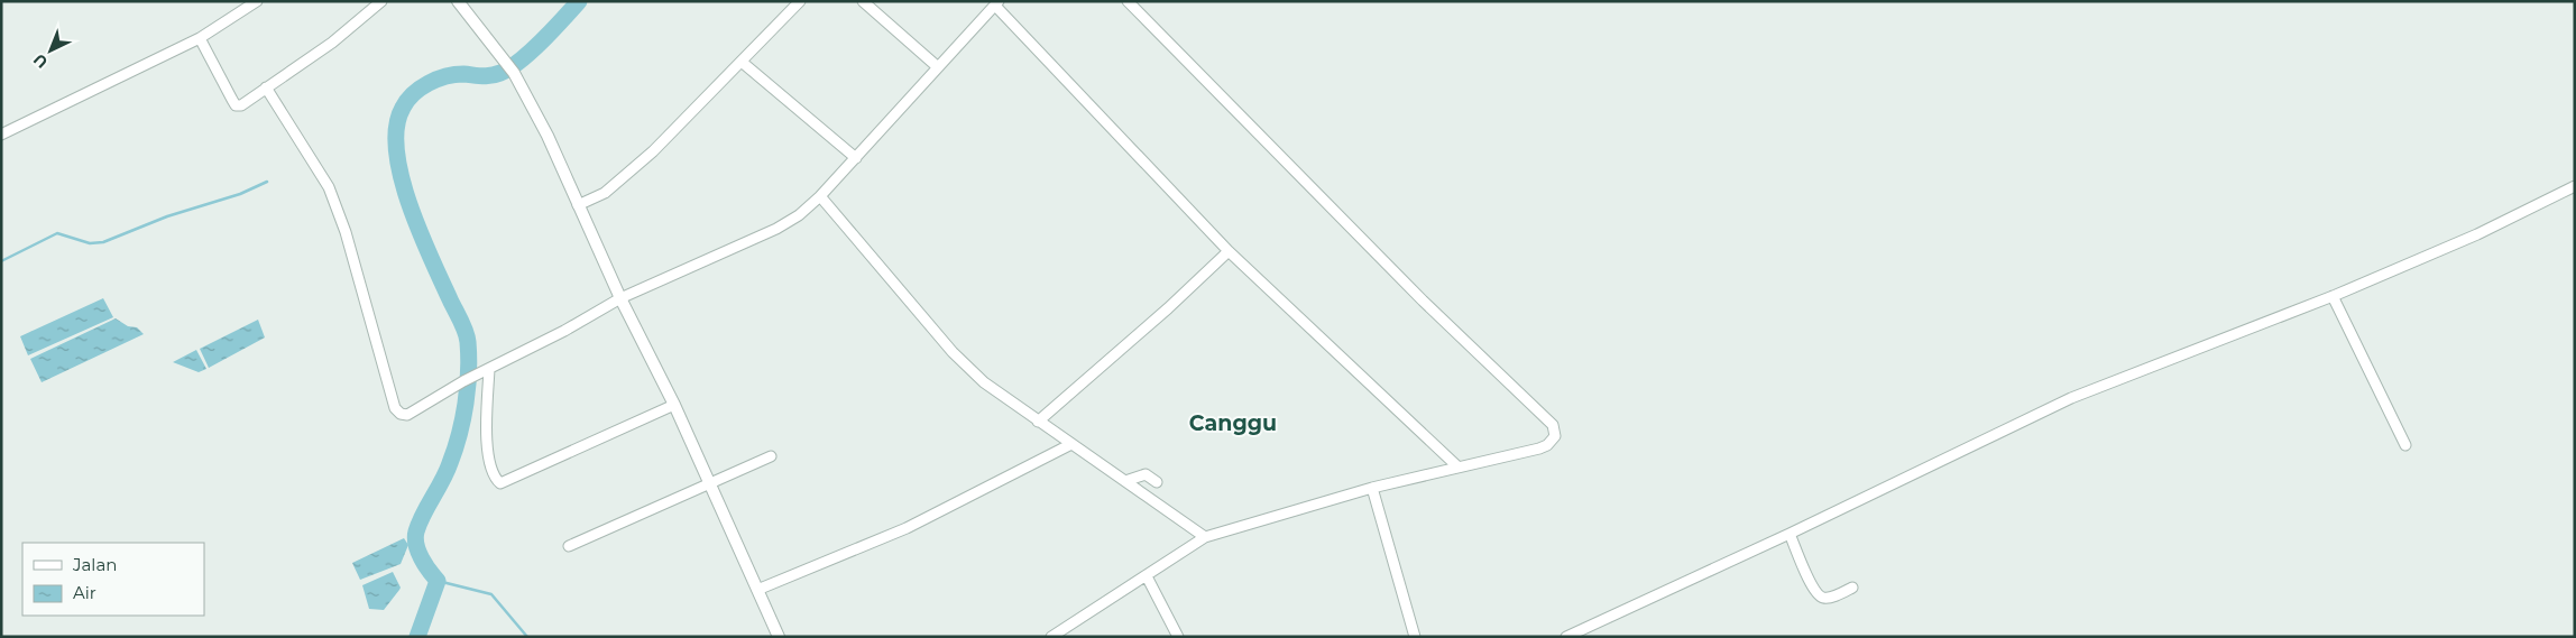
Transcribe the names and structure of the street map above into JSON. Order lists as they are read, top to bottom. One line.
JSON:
{"districts":["Canggu"],"legend":["Jalan","Air"],"north":"bottom left"}
